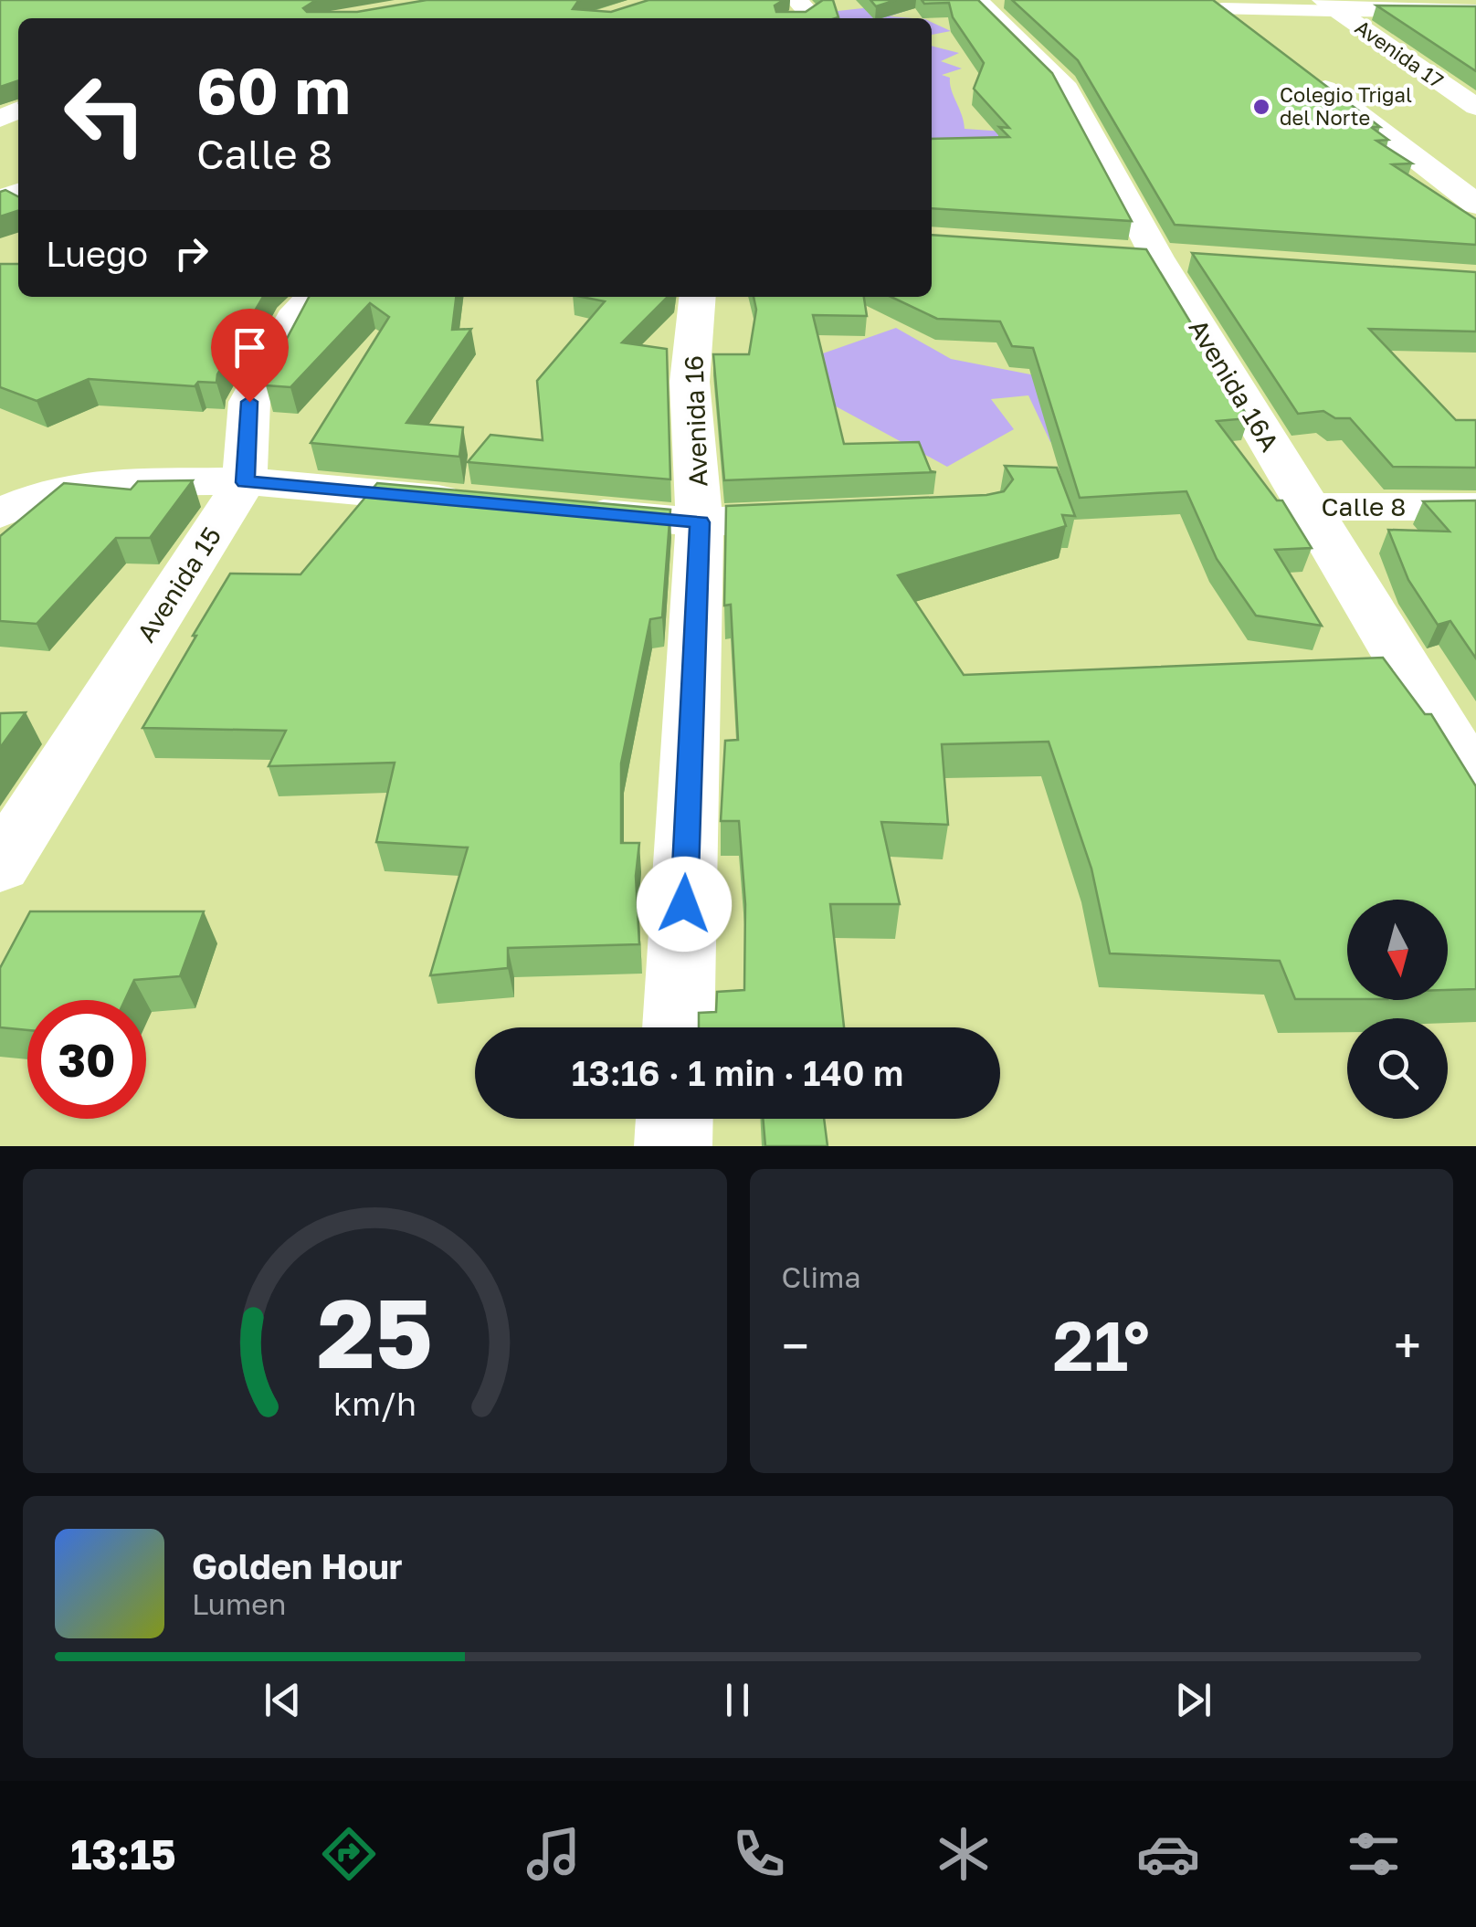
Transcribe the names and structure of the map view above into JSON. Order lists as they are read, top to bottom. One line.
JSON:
{"streets":{"street":["Avenida 17","Avenida 16A","Avenida 16","Calle 8","Avenida 15"]},"crossings":[["Avenida 16A","Calle 8"]],"places":["Colegio Trigal del Norte"],"north":"bottom","page":{"turn":["60 m","Calle 8"],"then":"Luego","limit":"30","trip":"13:16 · 1 min · 140 m","tile":"Clima","heat":["−","21°","+"],"song":["Golden Hour","Lumen"],"tabs":"13:15","gauge":["25","km/h"]}}
